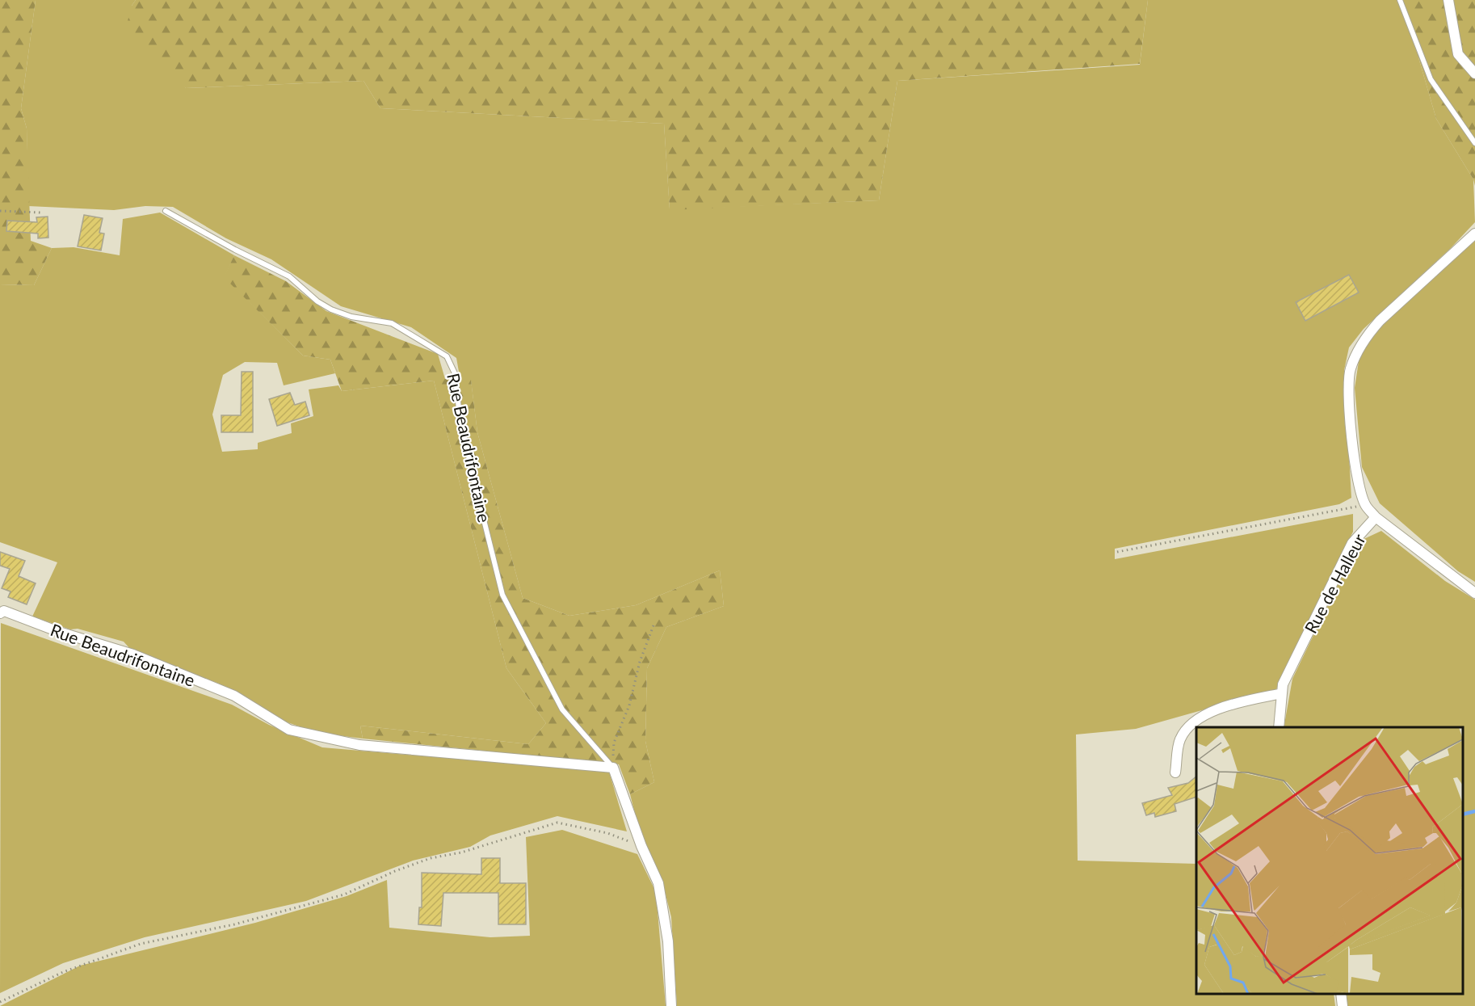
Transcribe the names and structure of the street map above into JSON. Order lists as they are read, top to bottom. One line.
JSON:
{"streets":{"street":["Rue Beaudrifontaine","Rue de Halleur"]}}
